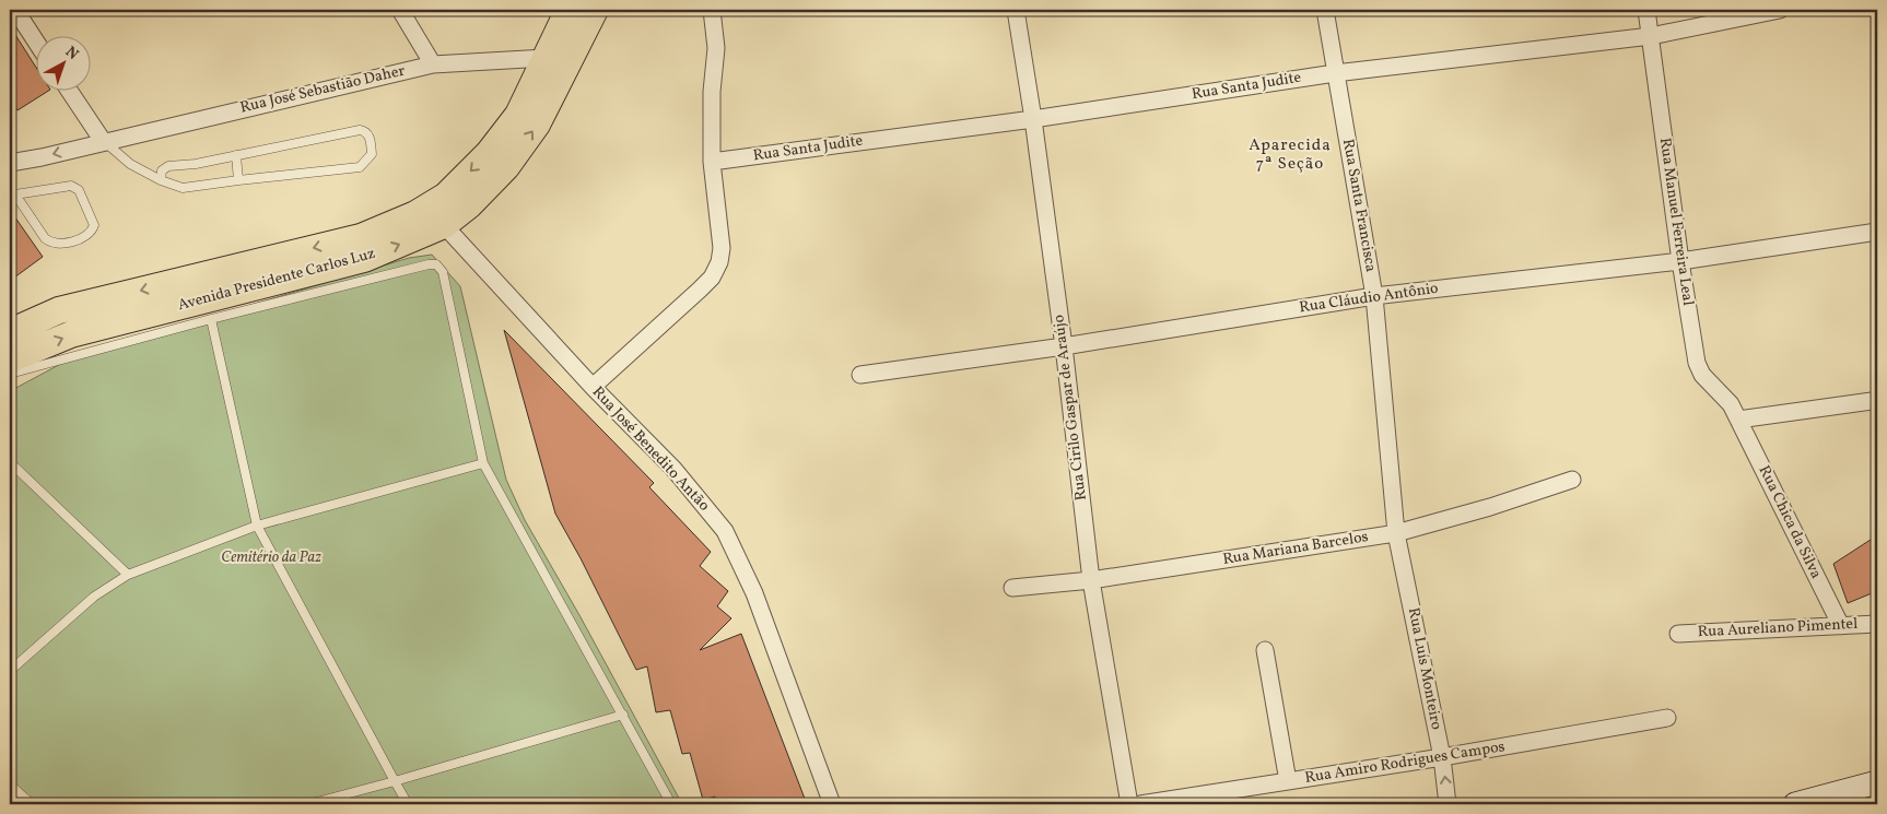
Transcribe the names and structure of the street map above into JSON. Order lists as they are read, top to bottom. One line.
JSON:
{"streets":{"main road":["Avenida Presidente Carlos Luz"],"street":["Rua Santa Judite","Rua José Sebastião Daher","Rua Santa Francisca","Rua Manuel Ferreira Leal","Rua Cláudio Antônio","Rua Cirilo Gaspar de Araújo","Rua José Benedito Antão","Rua Chica da Silva","Rua Mariana Barcelos","Rua Aureliano Pimentel","Rua Luís Monteiro","Rua Amiro Rodrigues Campos"]},"crossings":[["Rua Santa Judite","Rua Santa Francisca"],["Rua Santa Judite","Rua Manuel Ferreira Leal"],["Rua Santa Judite","Rua Cirilo Gaspar de Araújo"],["Rua José Sebastião Daher","Avenida Presidente Carlos Luz"],["Rua Santa Francisca","Rua Cláudio Antônio"],["Rua Santa Francisca","Rua Mariana Barcelos"],["Rua Santa Francisca","Rua Luís Monteiro"],["Rua Manuel Ferreira Leal","Rua Cláudio Antônio"],["Rua Manuel Ferreira Leal","Rua Chica da Silva"],["Avenida Presidente Carlos Luz","Rua José Benedito Antão"],["Rua Cláudio Antônio","Rua Cirilo Gaspar de Araújo"],["Rua Cirilo Gaspar de Araújo","Rua Mariana Barcelos"],["Rua Chica da Silva","Rua Aureliano Pimentel"],["Rua Mariana Barcelos","Rua Luís Monteiro"],["Rua Luís Monteiro","Rua Amiro Rodrigues Campos"]],"districts":["Aparecida 7ª Seção"],"parks":["Cemitério da Paz"],"north":"top right"}
